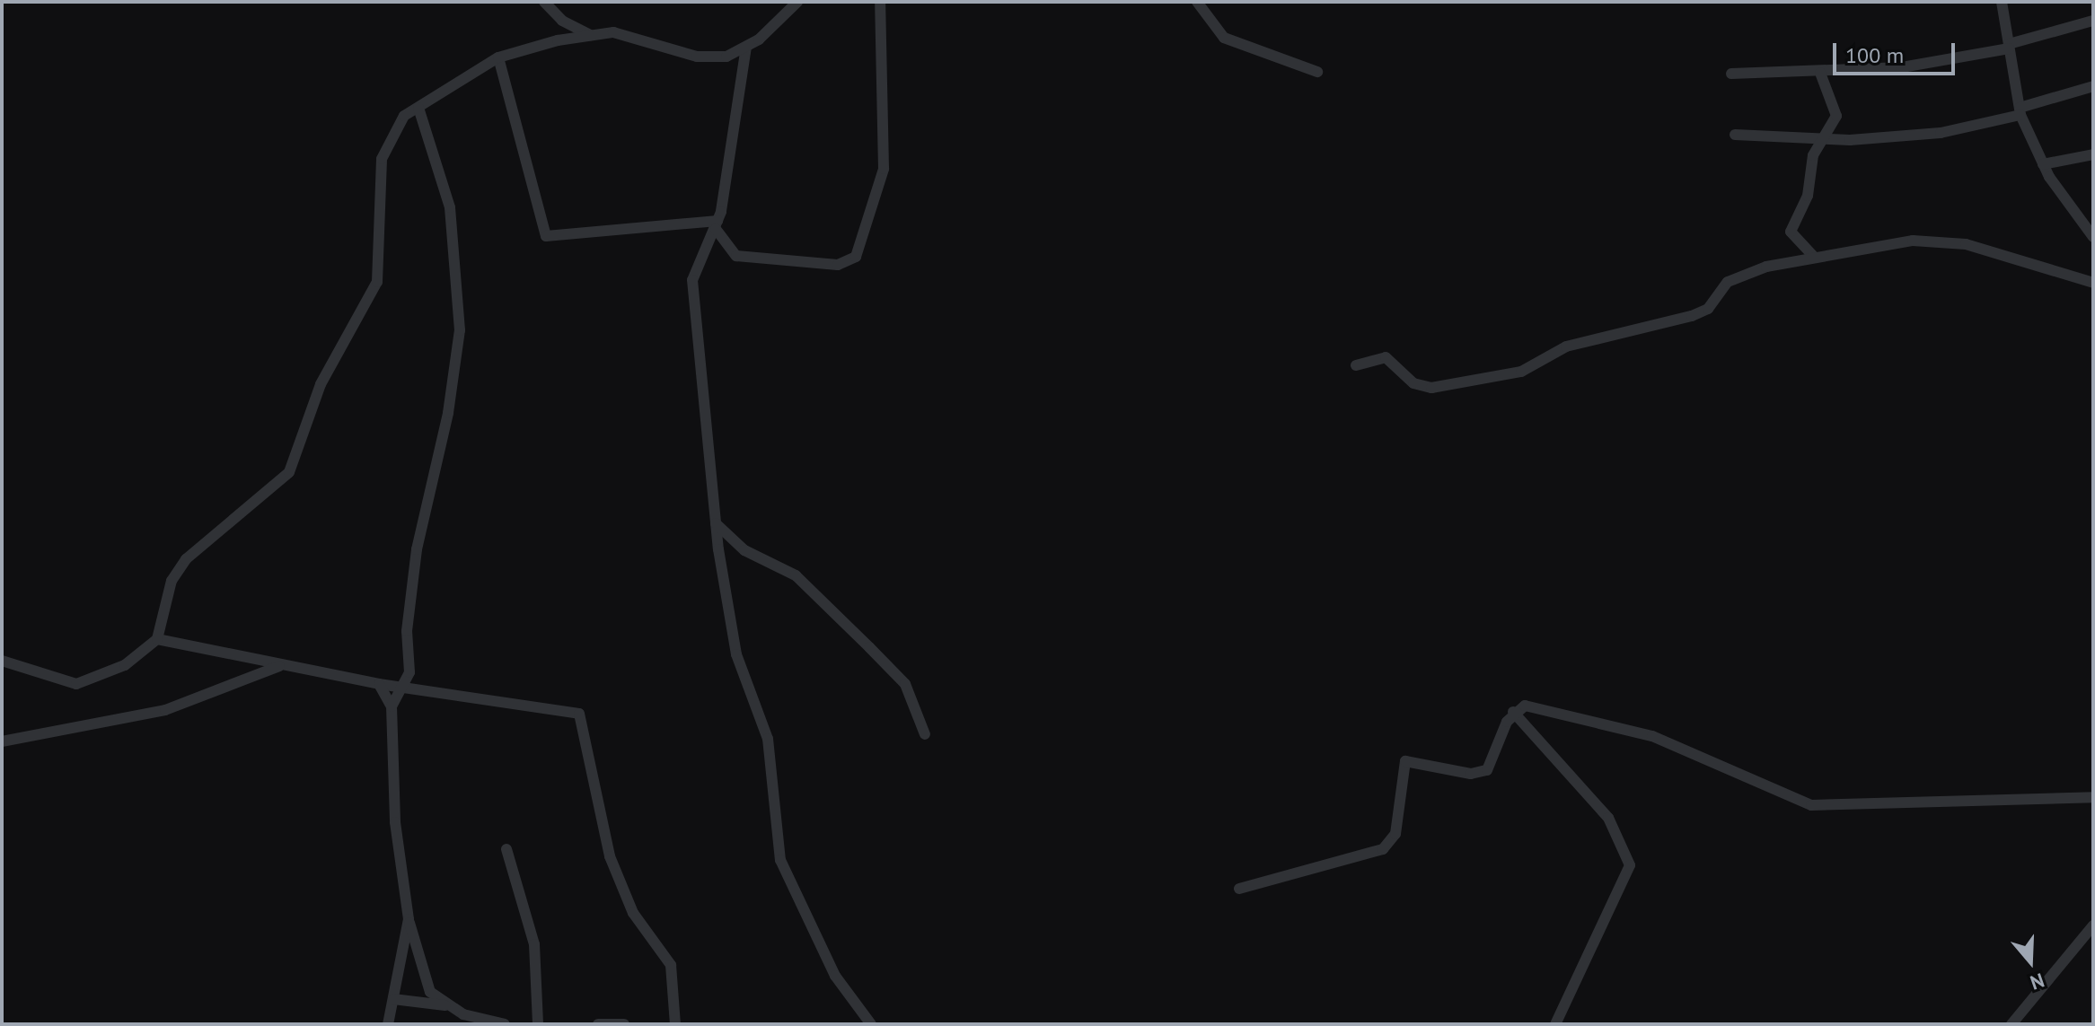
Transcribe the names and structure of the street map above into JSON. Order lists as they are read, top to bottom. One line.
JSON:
{"scale_bar":"100 m","north":"bottom"}
